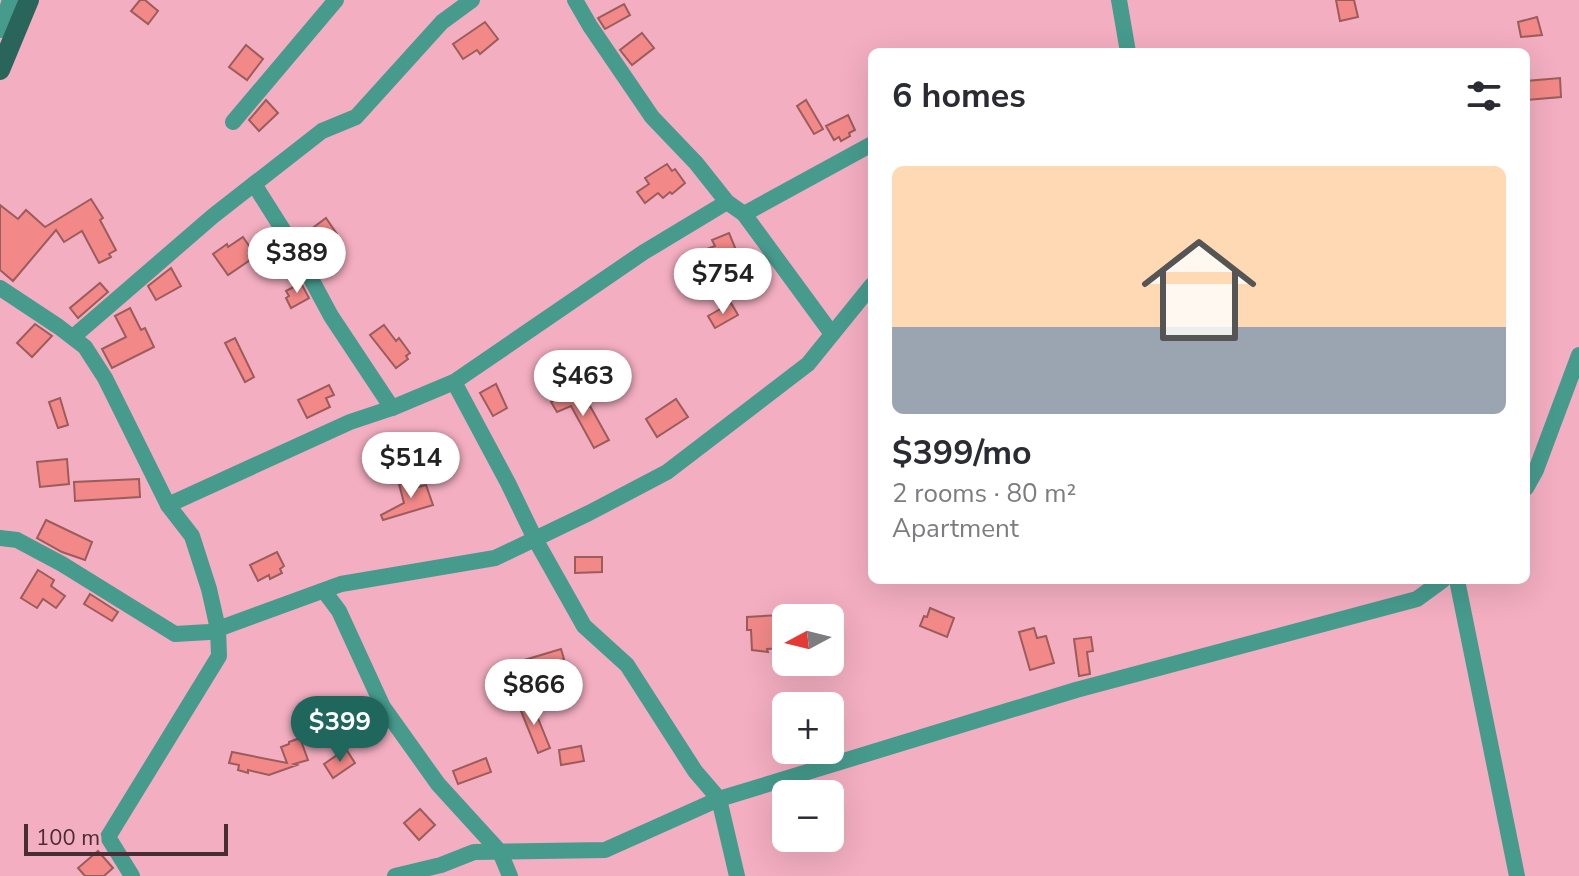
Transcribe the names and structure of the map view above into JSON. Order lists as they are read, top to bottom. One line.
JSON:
{"scale_bar":"100 m","north":"left","page":{"heading":"6 homes","list":[{"name":"$399/mo","note":"2 rooms · 80 m² · Apartment"}],"price":["$389","$754","$463","$514","$866","$399"],"map_buttons":["+","−"],"scale":"100 m"}}
